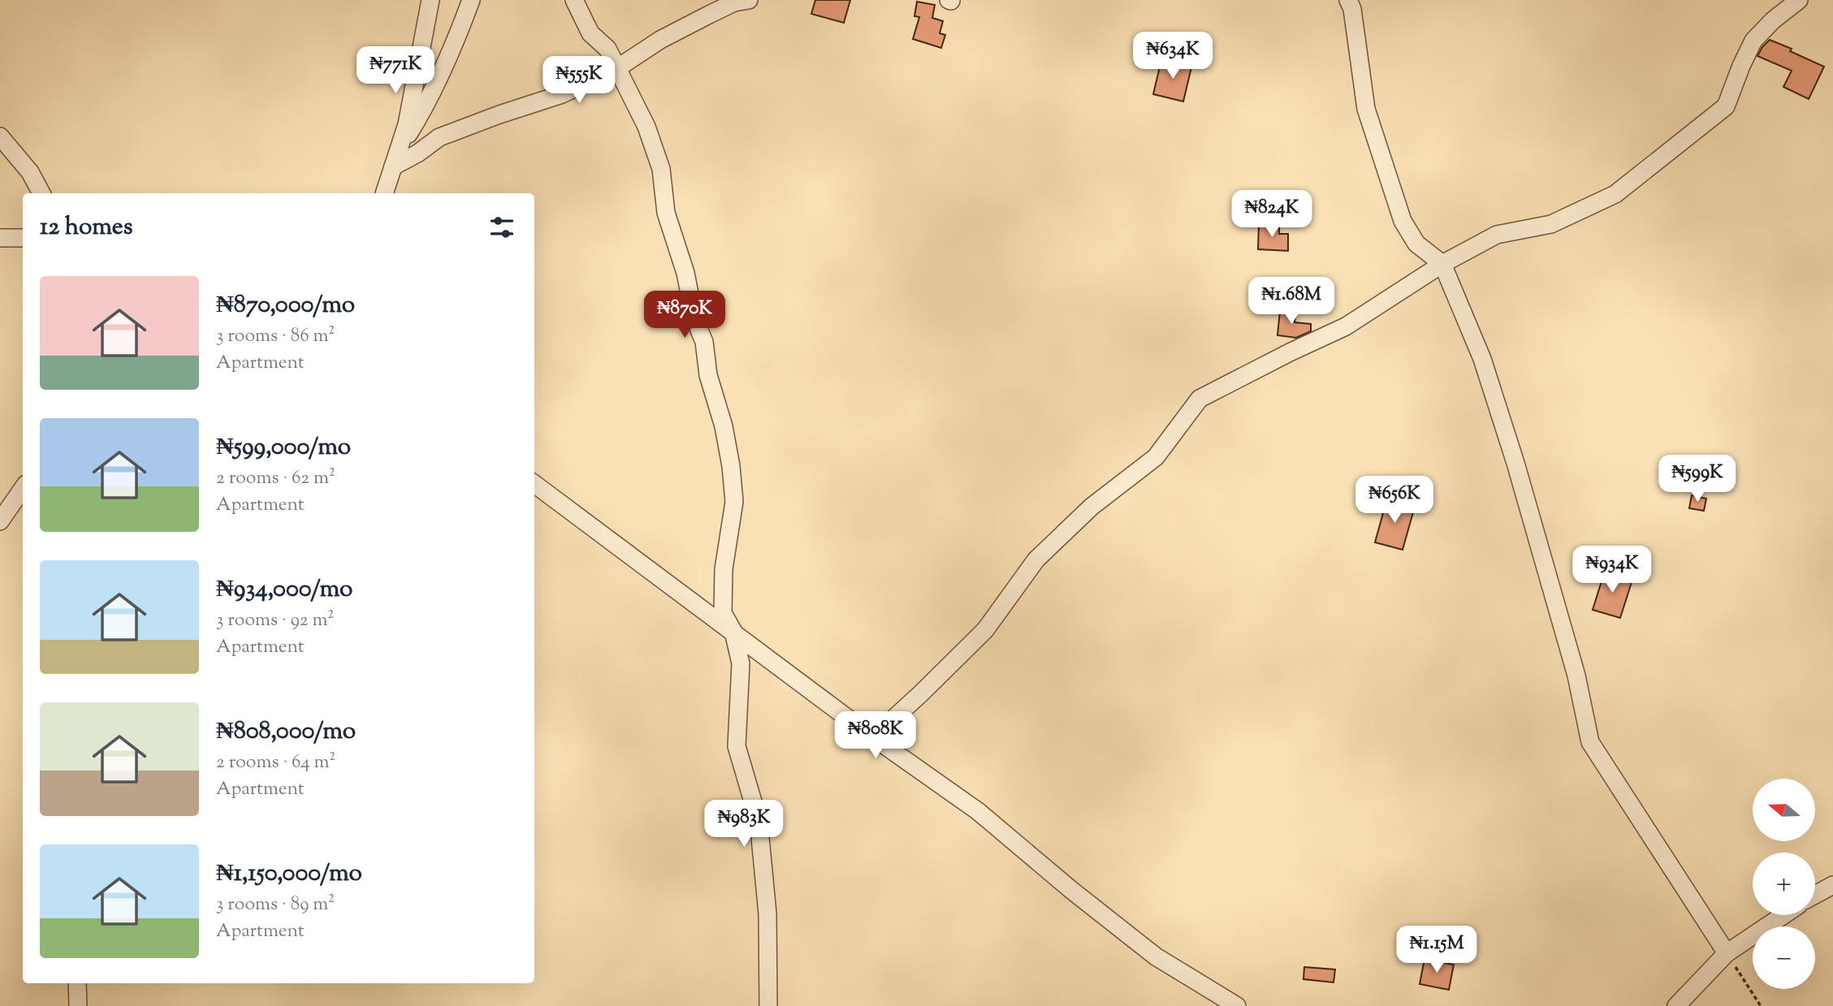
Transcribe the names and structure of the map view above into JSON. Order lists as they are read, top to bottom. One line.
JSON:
{"north":"left","page":{"price":["₦634K","₦771K","₦555K","₦824K","₦1.68M","₦870K","₦599K","₦656K","₦934K","₦808K","₦983K","₦1.15M"],"heading":"12 homes","list":[{"name":"₦870,000/mo","note":"3 rooms · 86 m² · Apartment"},{"name":"₦599,000/mo","note":"2 rooms · 62 m² · Apartment"},{"name":"₦934,000/mo","note":"3 rooms · 92 m² · Apartment"},{"name":"₦808,000/mo","note":"2 rooms · 64 m² · Apartment"},{"name":"₦1,150,000/mo","note":"3 rooms · 89 m² · Apartment"}],"map_buttons":["+","−"]}}
